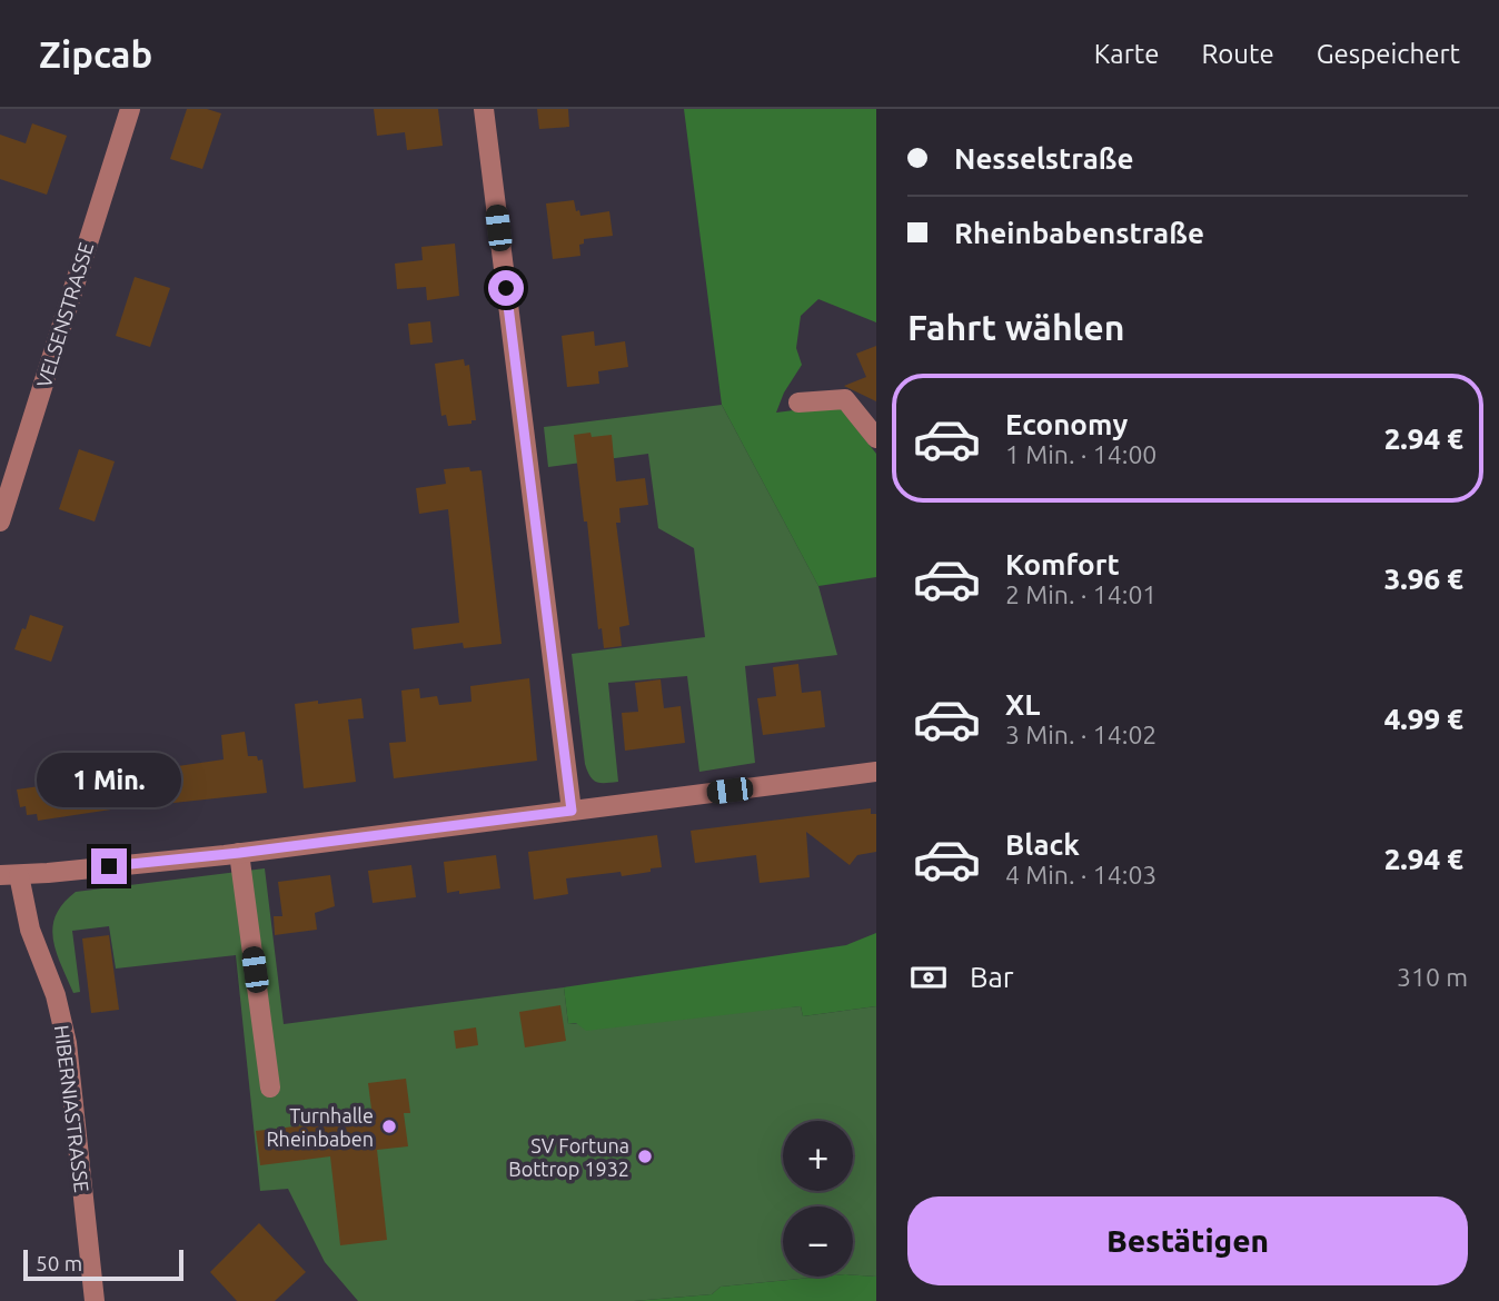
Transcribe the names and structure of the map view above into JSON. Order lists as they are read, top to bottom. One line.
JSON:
{"streets":{"street":["VELSENSTRASSE","HIBERNIASTRASSE"]},"places":["Turnhalle Rheinbaben","SV Fortuna Bottrop 1932"],"scale_bar":"50 m","page":{"header":"Zipcab","nav":["Karte","Route","Gespeichert"],"banner":["Nesselstraße","Rheinbabenstraße"],"heading":"Fahrt wählen","list":[{"name":"Economy","note":"1 Min. · 14:00","value":"2.94 €"},{"name":"Komfort","note":"2 Min. · 14:01","value":"3.96 €"},{"name":"XL","note":"3 Min. · 14:02","value":"4.99 €"},{"name":"Black","note":"4 Min. · 14:03","value":"2.94 €"}],"bubble":"1 Min.","pay":["Bar","310 m"],"map_buttons":["+","−"],"buttons":"Bestätigen","scale":"50 m"}}
